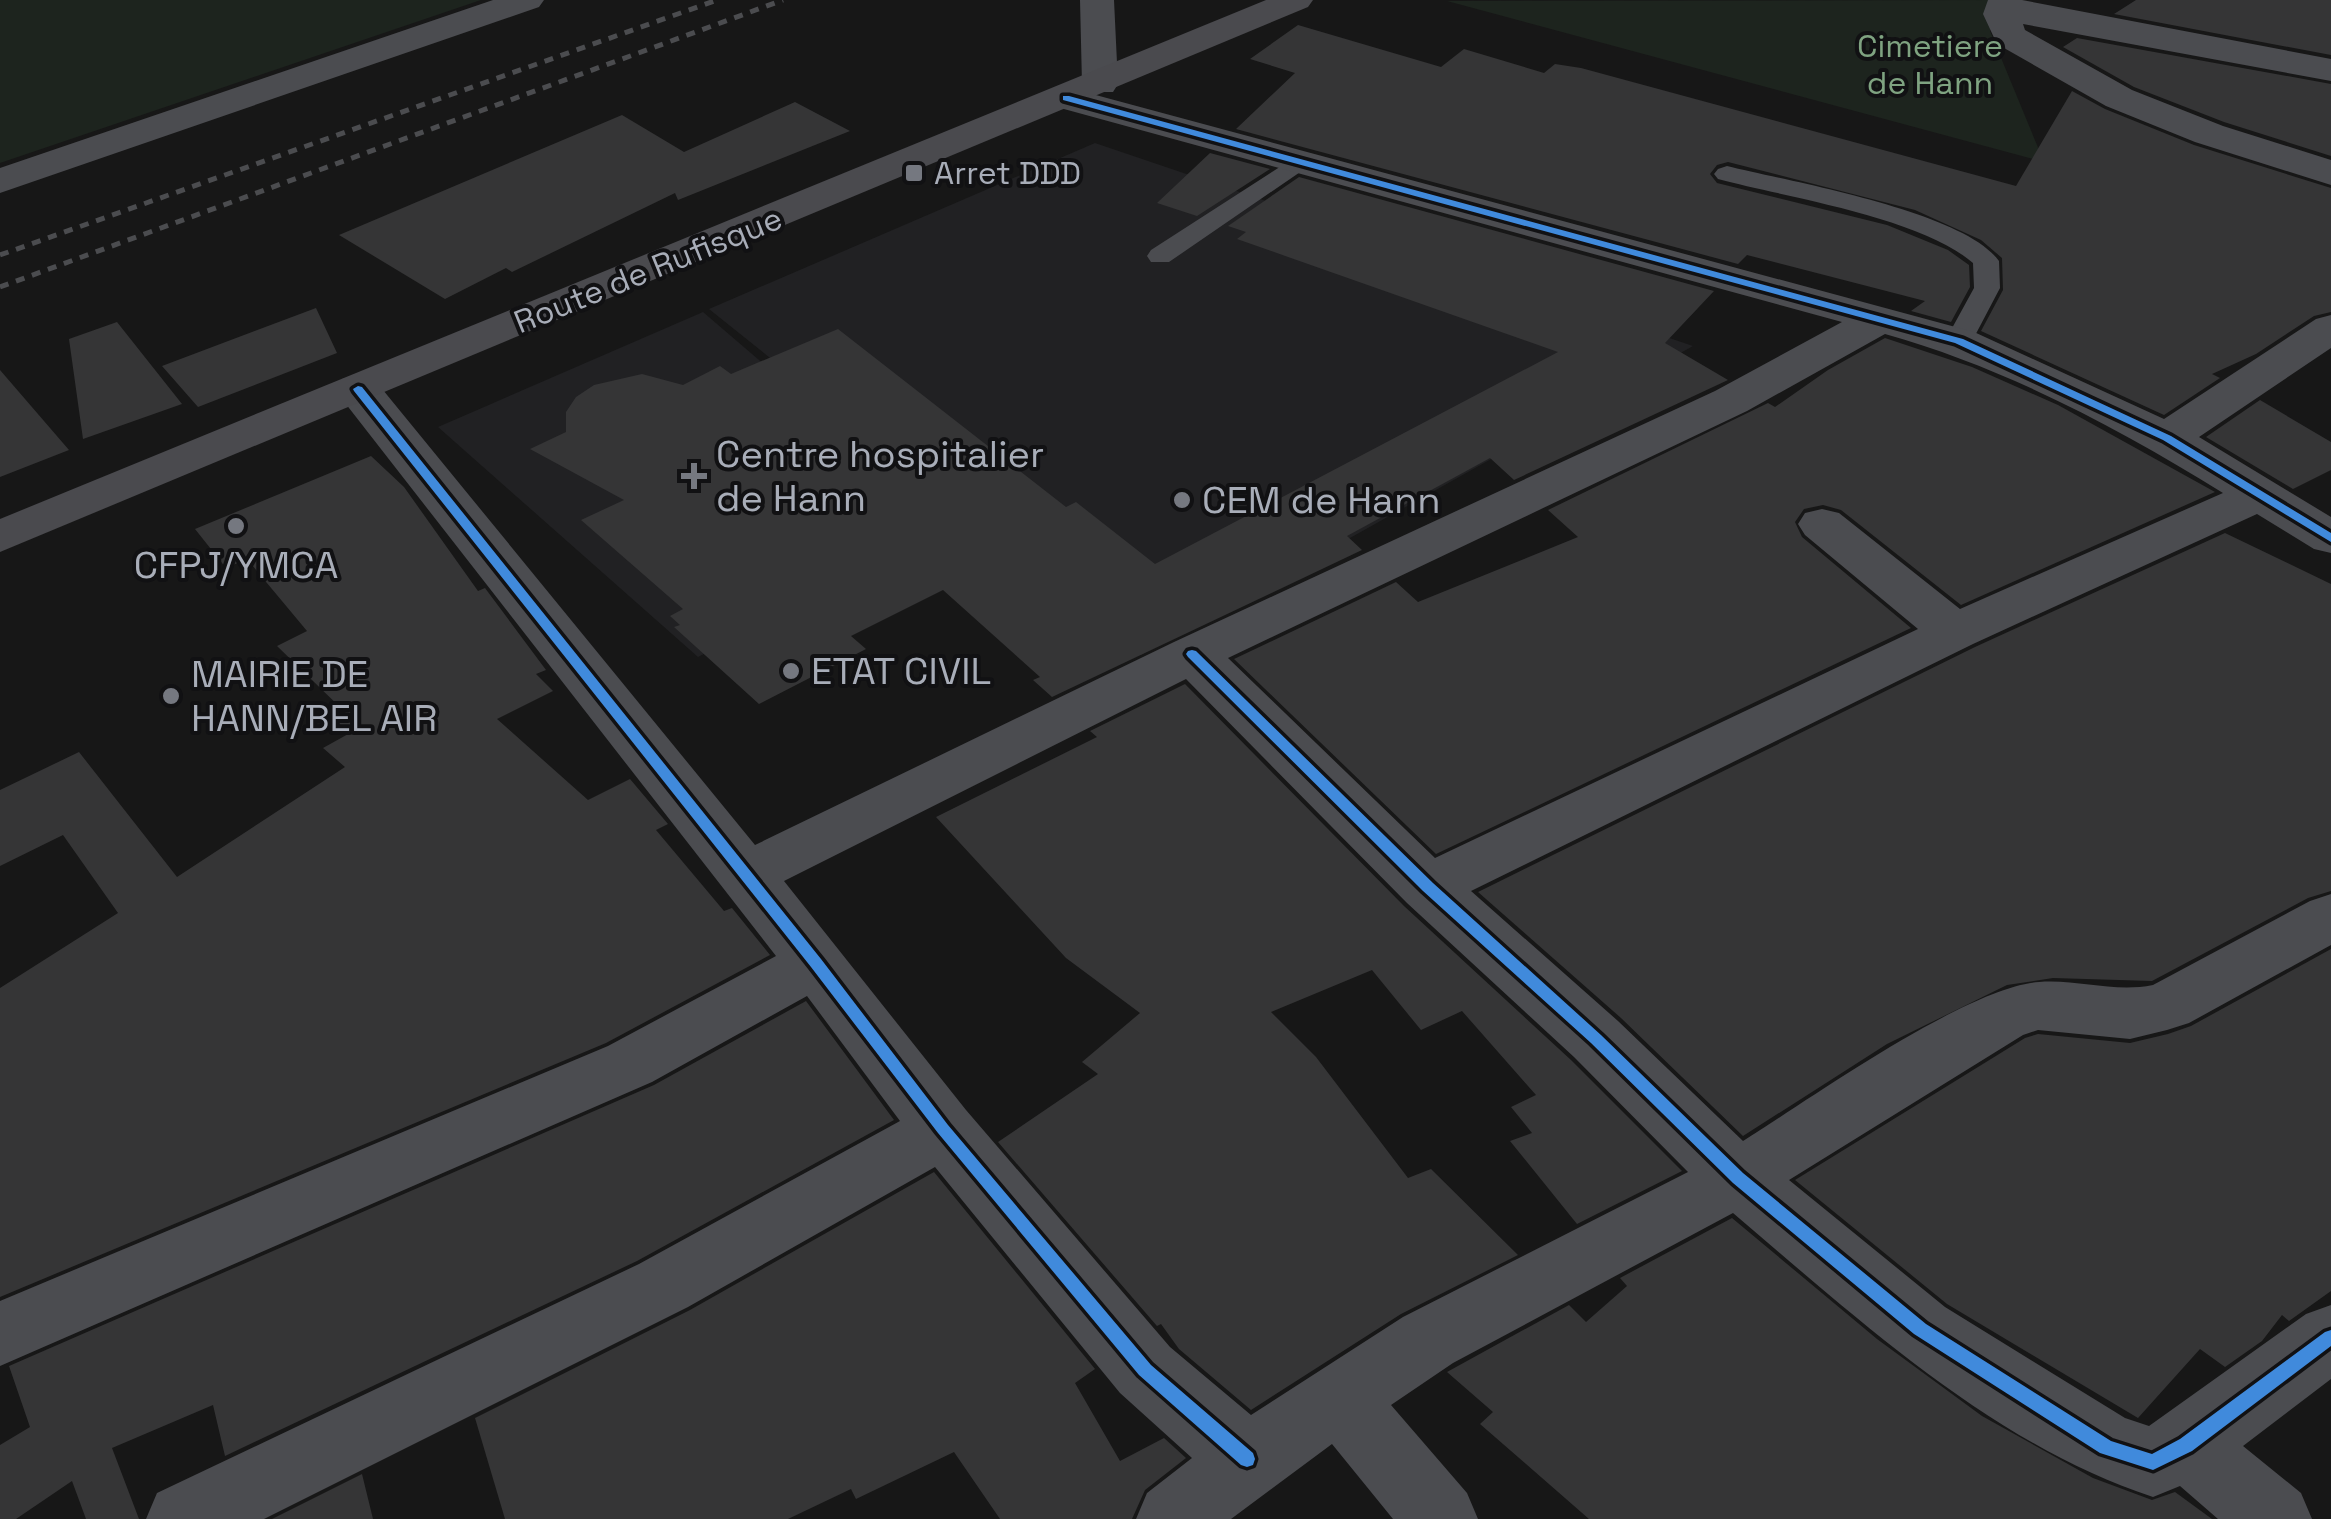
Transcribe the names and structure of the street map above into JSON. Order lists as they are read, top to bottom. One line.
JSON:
{"streets":{"main road":["Route de Rufisque"]},"parks":["Cimetiere de Hann"],"places":{"transit":["Arret DDD"],"health":["Centre hospitalier de Hann"],"other":["CEM de Hann","CFPJ/YMCA","ETAT CIVIL","MAIRIE DE HANN/BEL AIR"]}}
